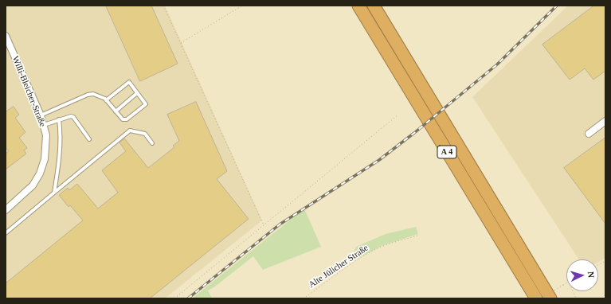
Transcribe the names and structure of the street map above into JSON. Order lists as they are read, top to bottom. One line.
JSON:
{"streets":{"highway":["A 4"],"street":["Willi-Bleicher-Straße"],"path":["Alte Jülicher Straße"]},"north":"right"}
